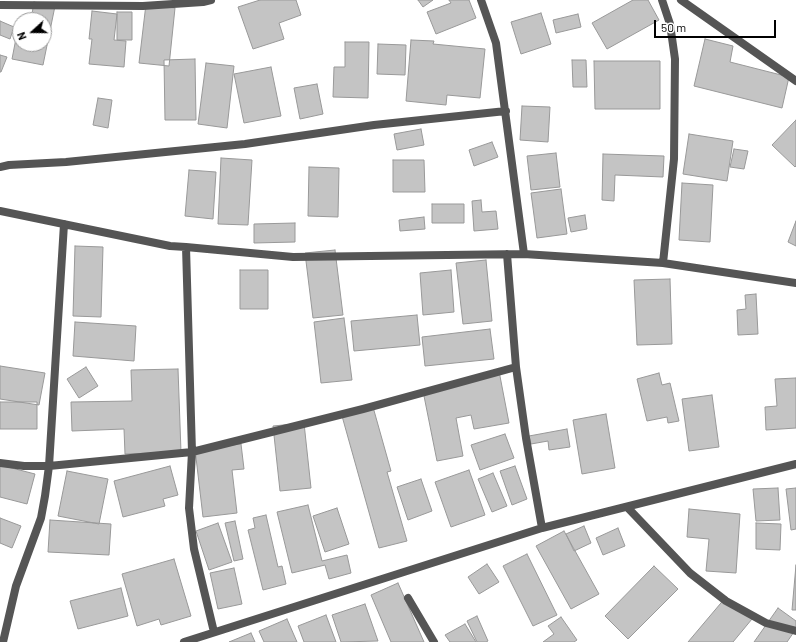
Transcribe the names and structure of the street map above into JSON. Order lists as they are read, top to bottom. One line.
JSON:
{"scale_bar":"50 m","north":"left"}
